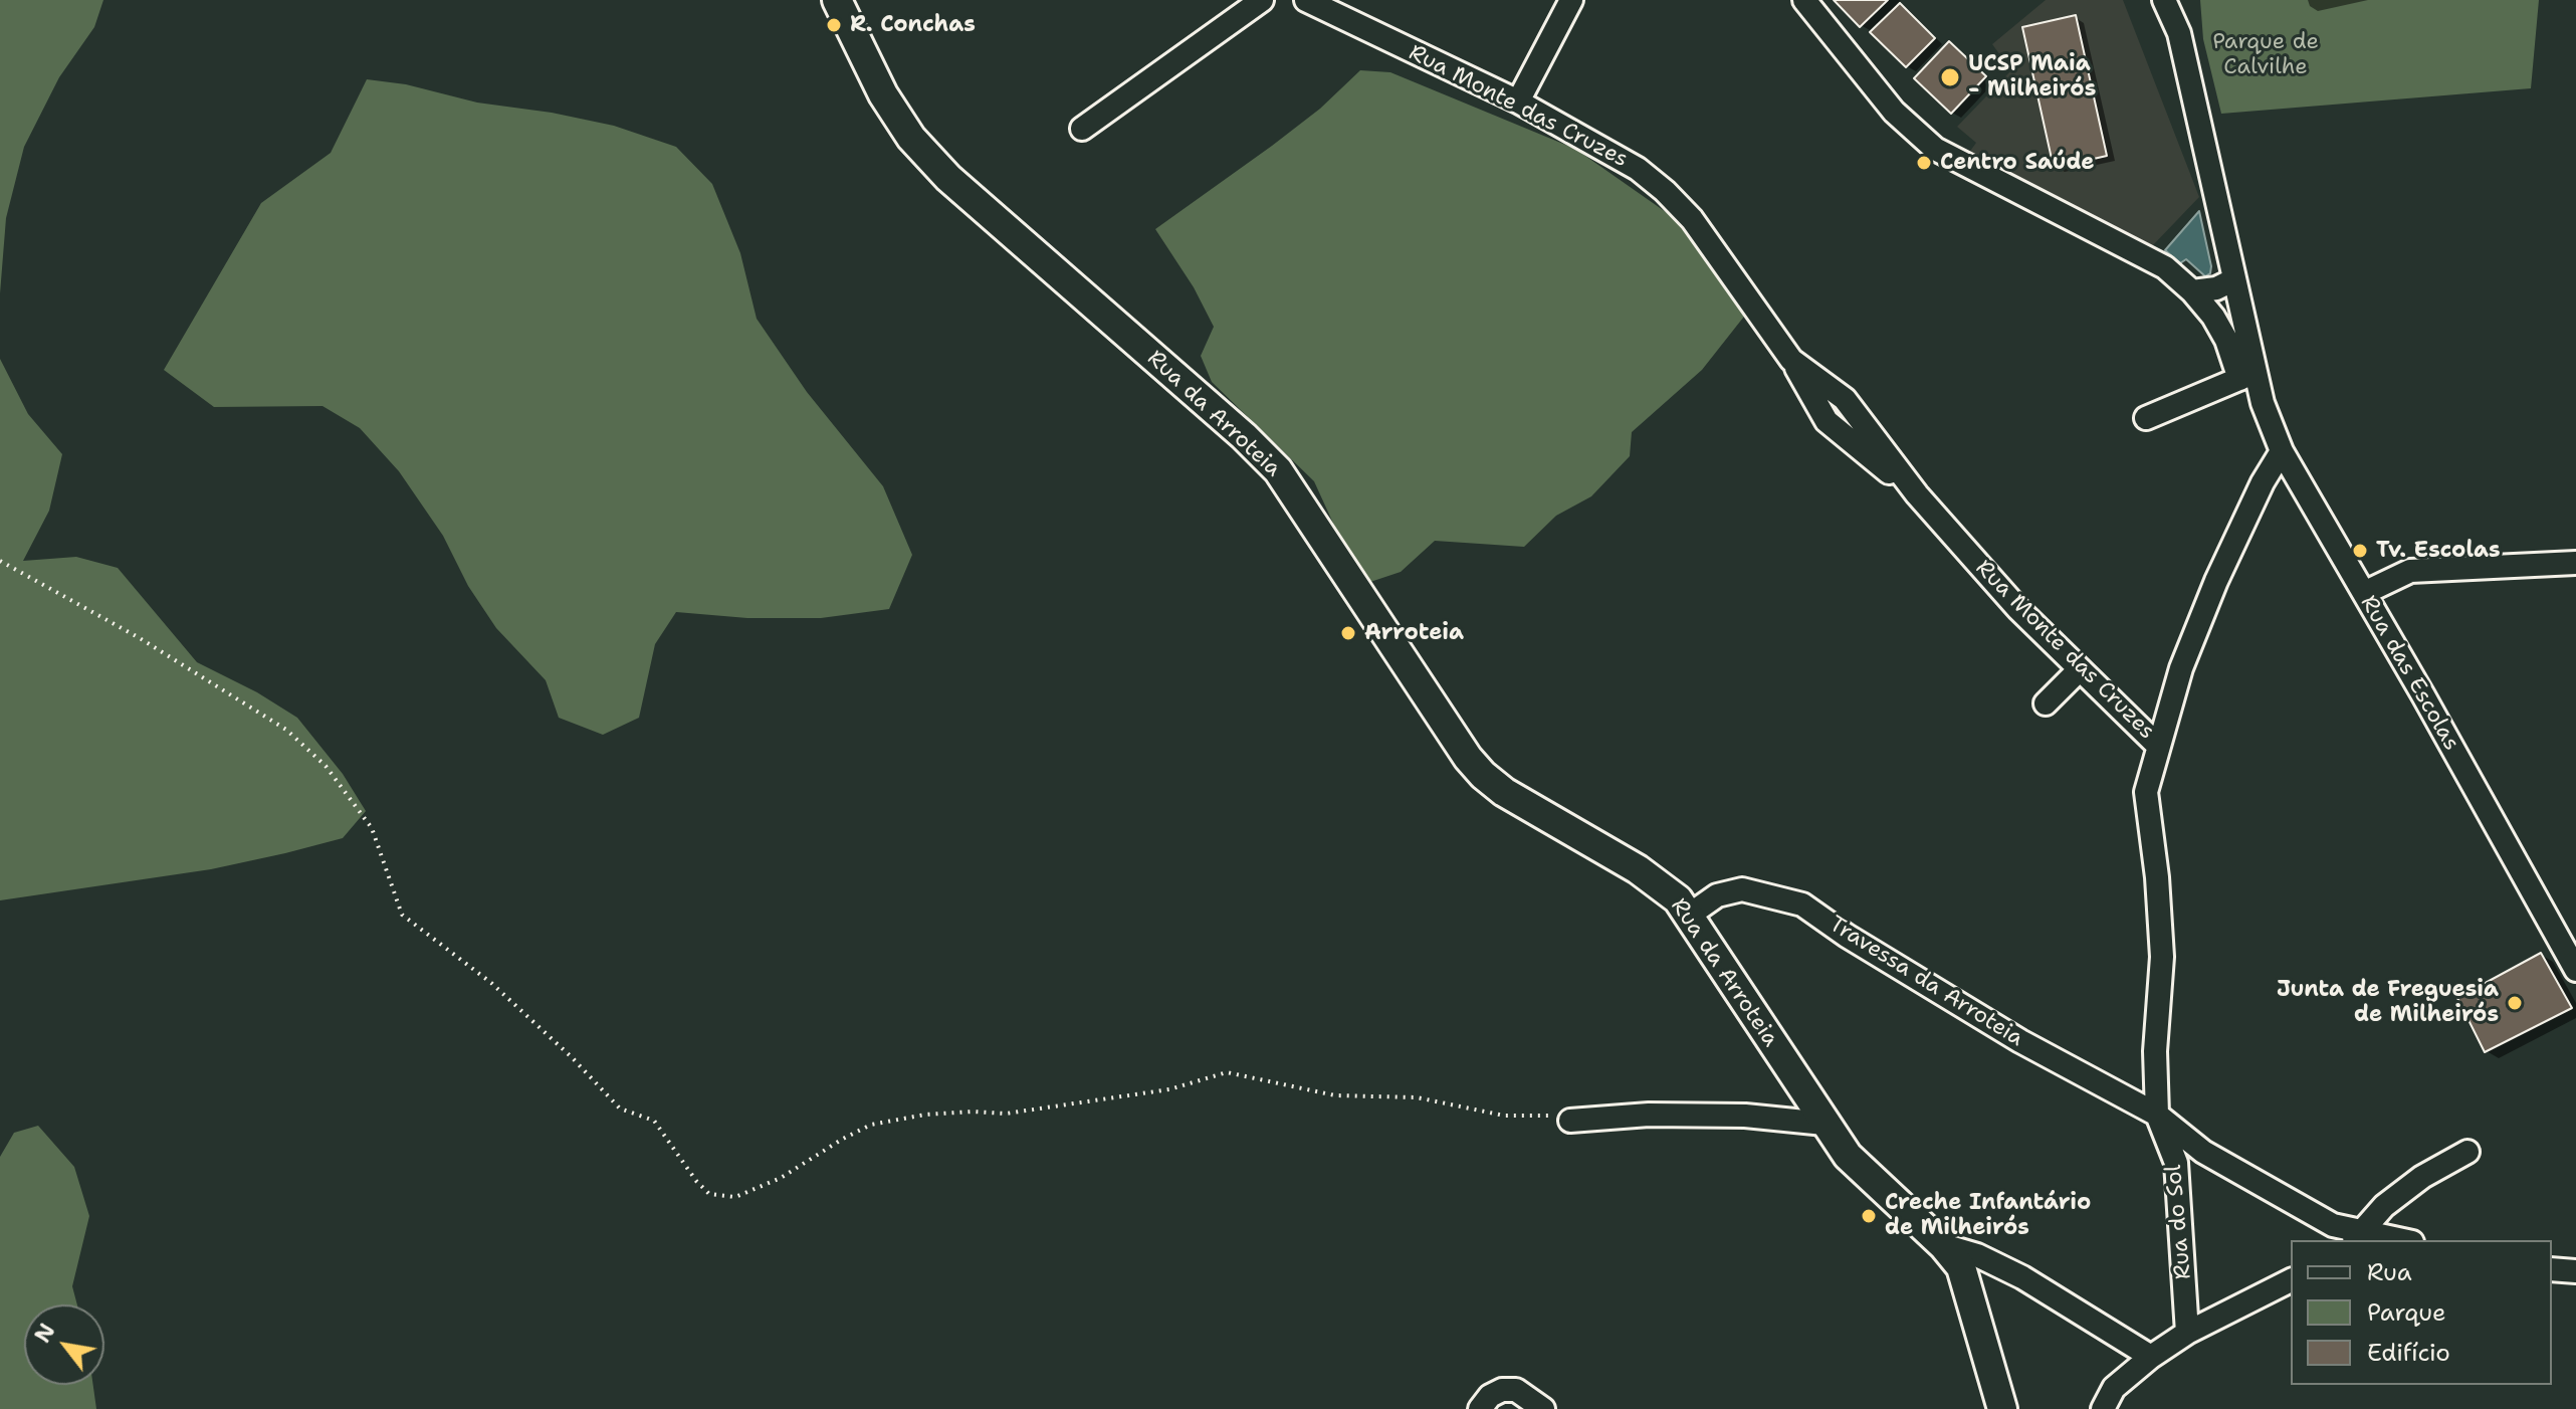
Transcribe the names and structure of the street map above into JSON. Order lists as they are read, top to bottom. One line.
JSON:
{"streets":{"main road":["Rua da Arroteia"],"street":["Rua Monte das Cruzes","Rua das Escolas","Travessa da Arroteia","Rua do Sol"]},"crossings":[["Rua Monte das Cruzes","Travessa da Arroteia"],["Rua Monte das Cruzes","Rua do Sol"],["Rua da Arroteia","Travessa da Arroteia"],["Travessa da Arroteia","Rua do Sol"]],"parks":["Parque de Calvilhe"],"places":["R. Conchas","UCSP Maia - Milheirós","Centro Saúde","Tv. Escolas","Arroteia","Junta de Freguesia de Milheirós","Creche Infantário de Milheirós"],"legend":["Rua","Parque","Edifício"],"north":"top left"}
